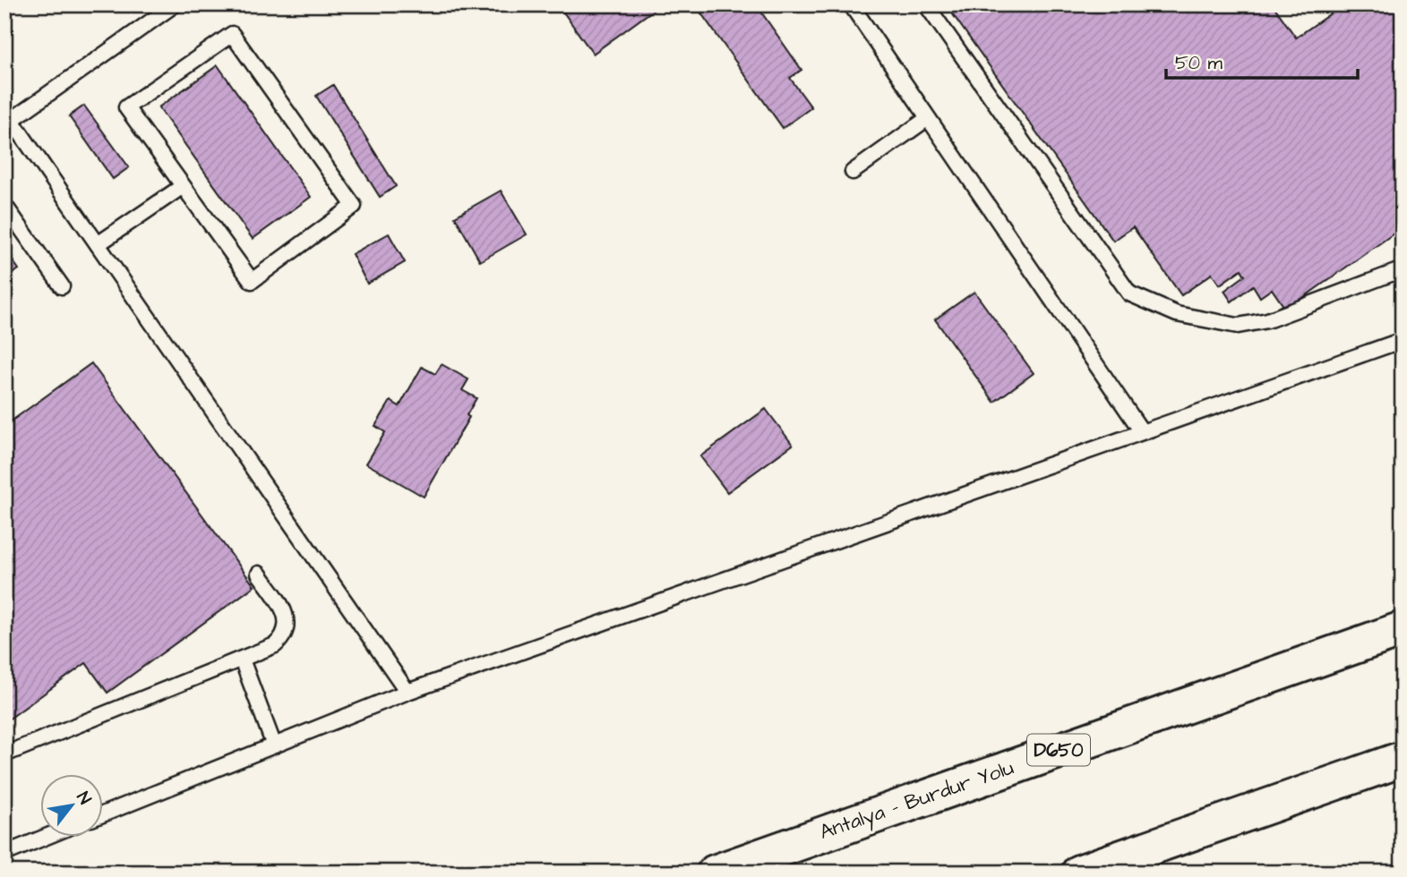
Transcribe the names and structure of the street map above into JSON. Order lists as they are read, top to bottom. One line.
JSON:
{"streets":{"highway":["D650","Antalya - Burdur Yolu"]},"scale_bar":"50 m","north":"top right"}
